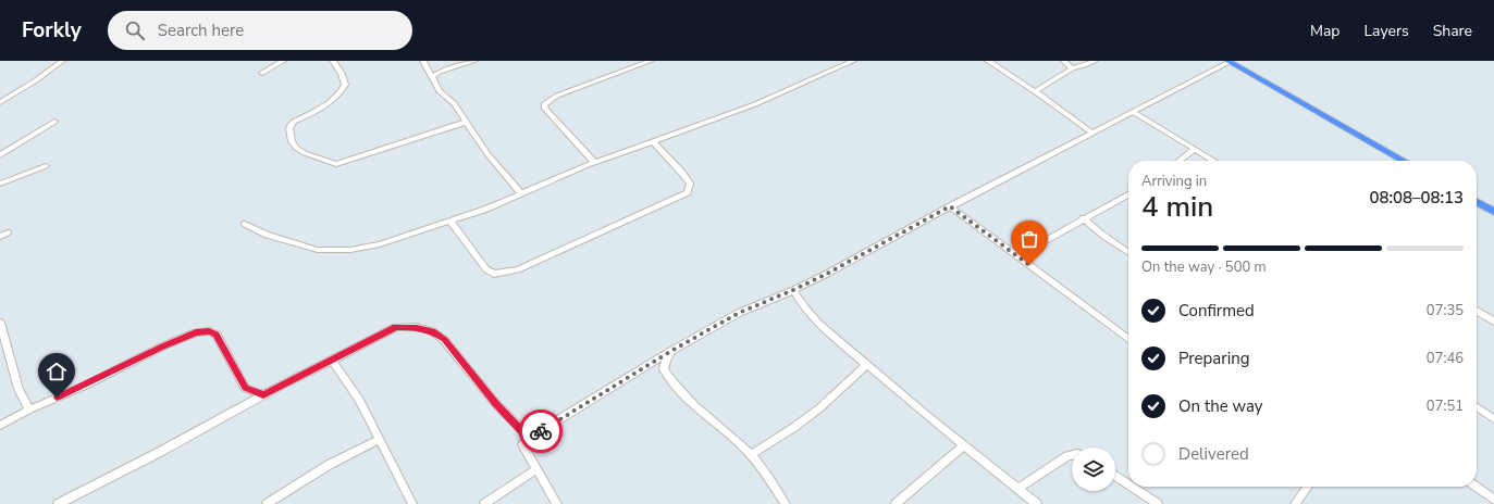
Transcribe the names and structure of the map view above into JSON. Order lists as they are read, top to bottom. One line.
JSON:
{"page":{"header":"Forkly","search":"Search here","nav":["Map","Layers","Share"],"heading":["4 min","Arriving in","08:08–08:13"],"bar":"On the way · 500 m","list":[["Confirmed","07:35"],["Preparing","07:46"],["On the way","07:51"],"Delivered"]}}
